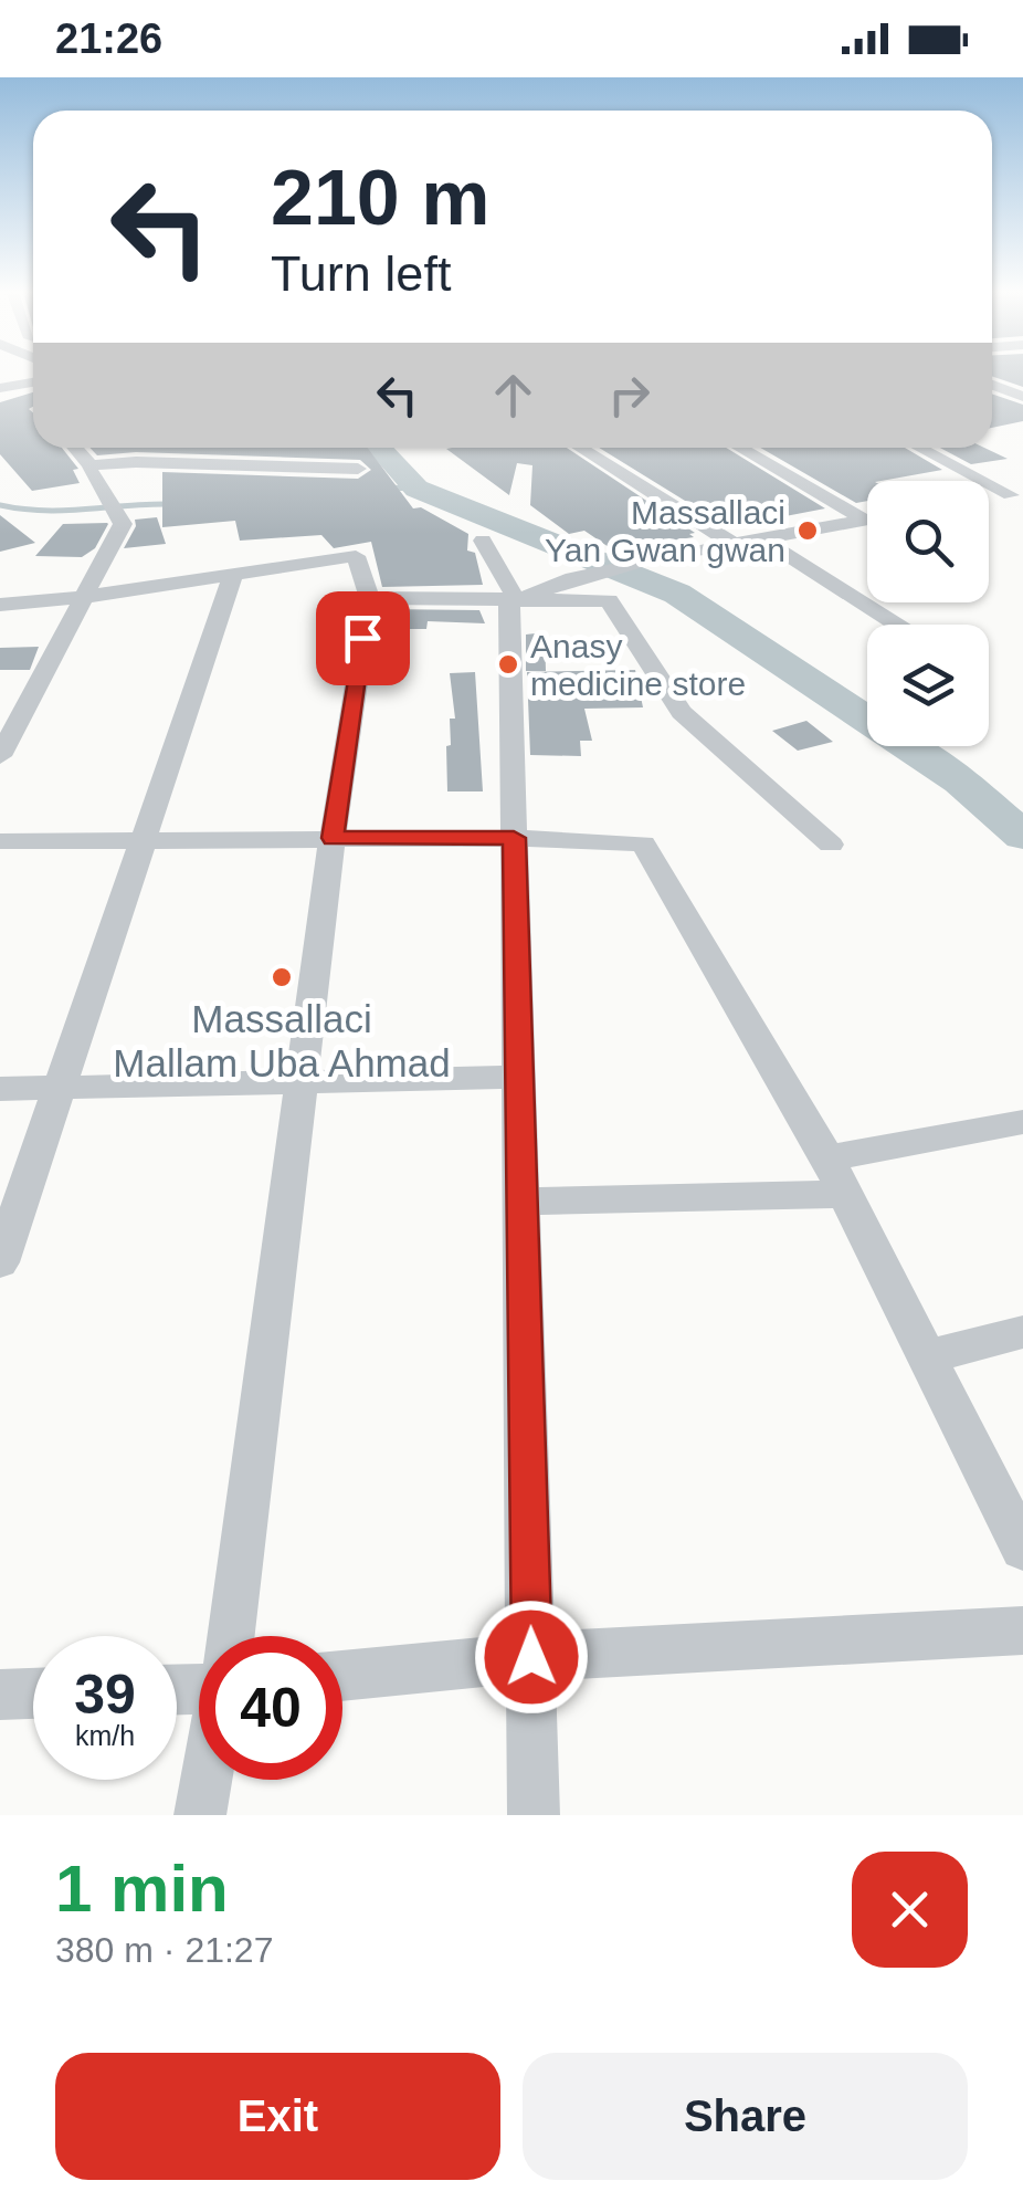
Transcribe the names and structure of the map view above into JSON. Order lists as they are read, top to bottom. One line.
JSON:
{"places":["Massallaci Yan Gwan gwan","Anasy medicine store","Massallaci Mallam Uba Ahmad"],"page":{"status":"21:26","turn":["210 m","Turn left"],"speed":"39 km/h","limit":"40","heading":["1 min","380 m · 21:27"],"buttons":["Exit","Share"]}}
